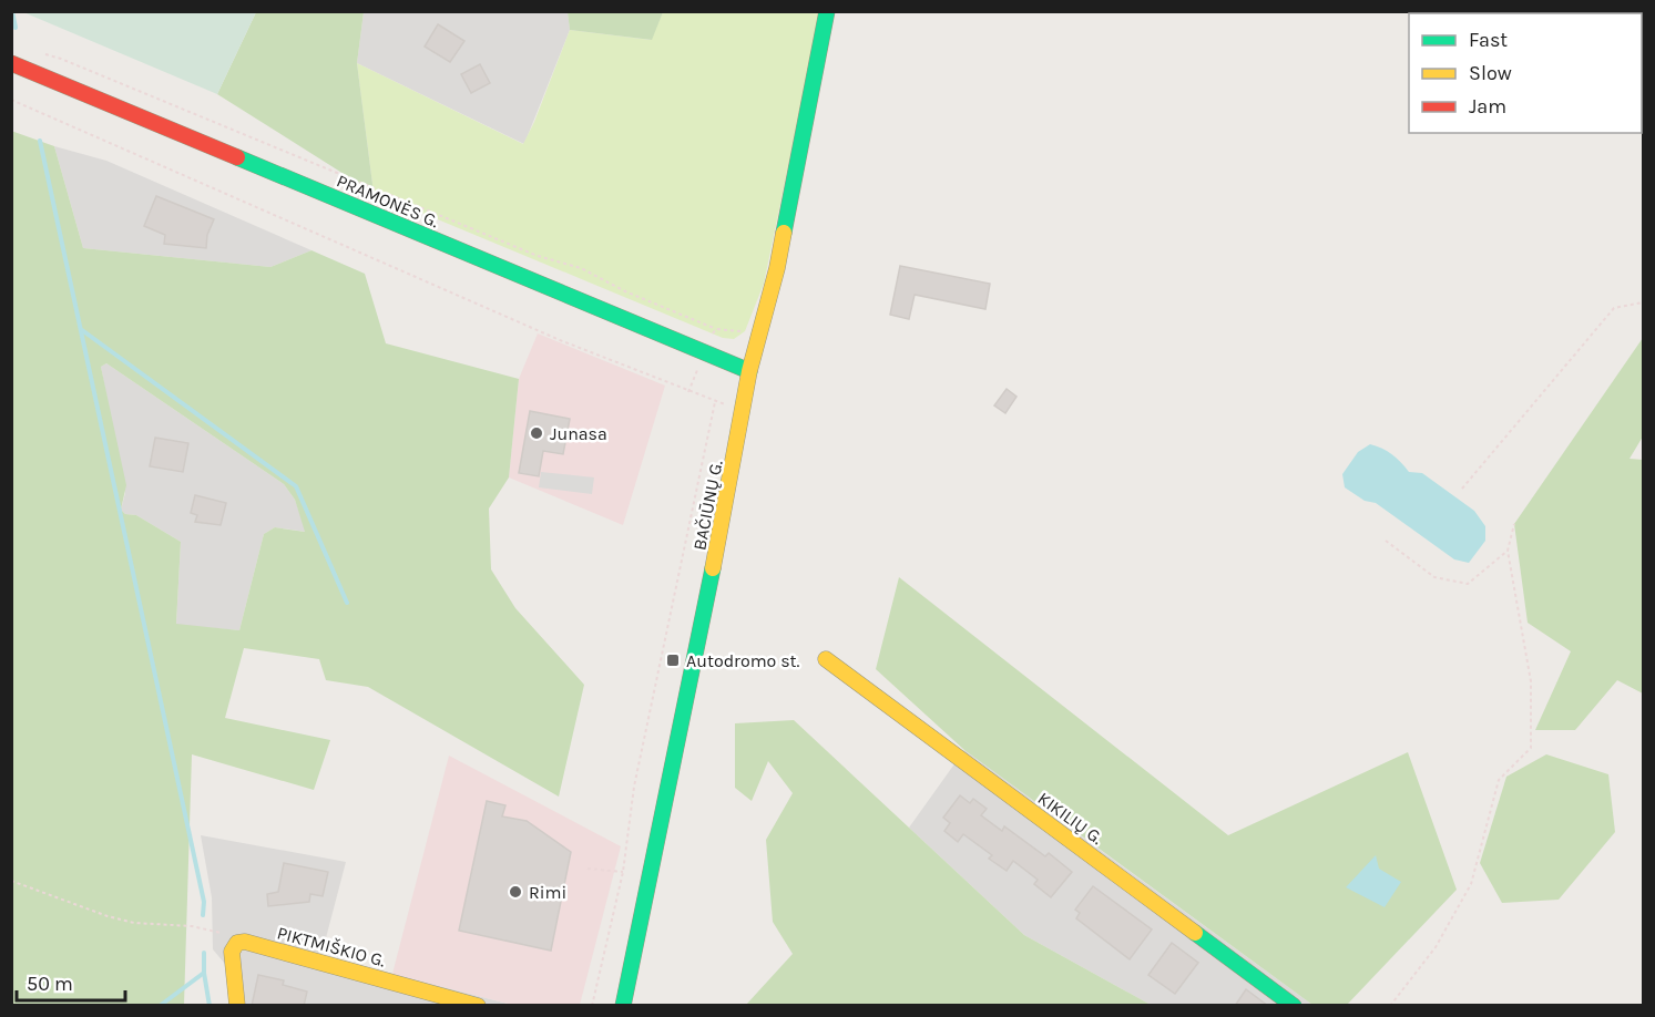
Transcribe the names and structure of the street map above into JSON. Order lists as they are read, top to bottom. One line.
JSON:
{"streets":{"main road":["PRAMONĖS G.","BAČIŪNŲ G.","KIKILIŲ G.","PIKTMIŠKIO G."]},"crossings":[["PRAMONĖS G.","BAČIŪNŲ G."]],"places":{"other":["Junasa","Rimi"],"transit":["Autodromo st."]},"legend":["Fast","Slow","Jam"],"scale_bar":"50 m"}
